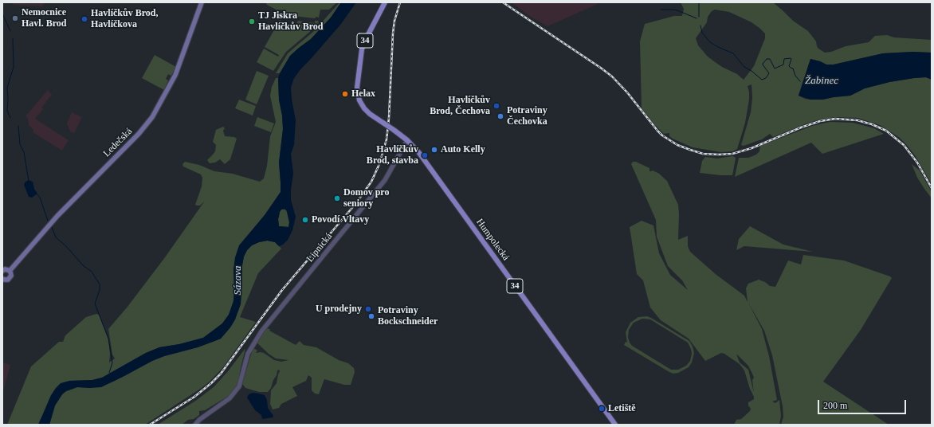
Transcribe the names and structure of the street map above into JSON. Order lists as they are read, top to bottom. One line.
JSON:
{"streets":{"main road":["34","Ledečská","Humpolecká"],"street":["Lipnická"]},"crossings":[["Humpolecká","Lipnická"]],"water":["Žabinec","Sázava"],"places":["Nemocnice Havl. Brod","Havlíčkův Brod, Havlíčkova","TJ Jiskra Havlíčkův Brod","Helax","Havlíčkův Brod, Čechova","Potraviny Čechovka","Auto Kelly","Havlíčkův Brod, stavba","Domov pro seniory","Povodí Vltavy","U prodejny","Potraviny Bockschneider","Letiště"],"scale_bar":"200 m"}
